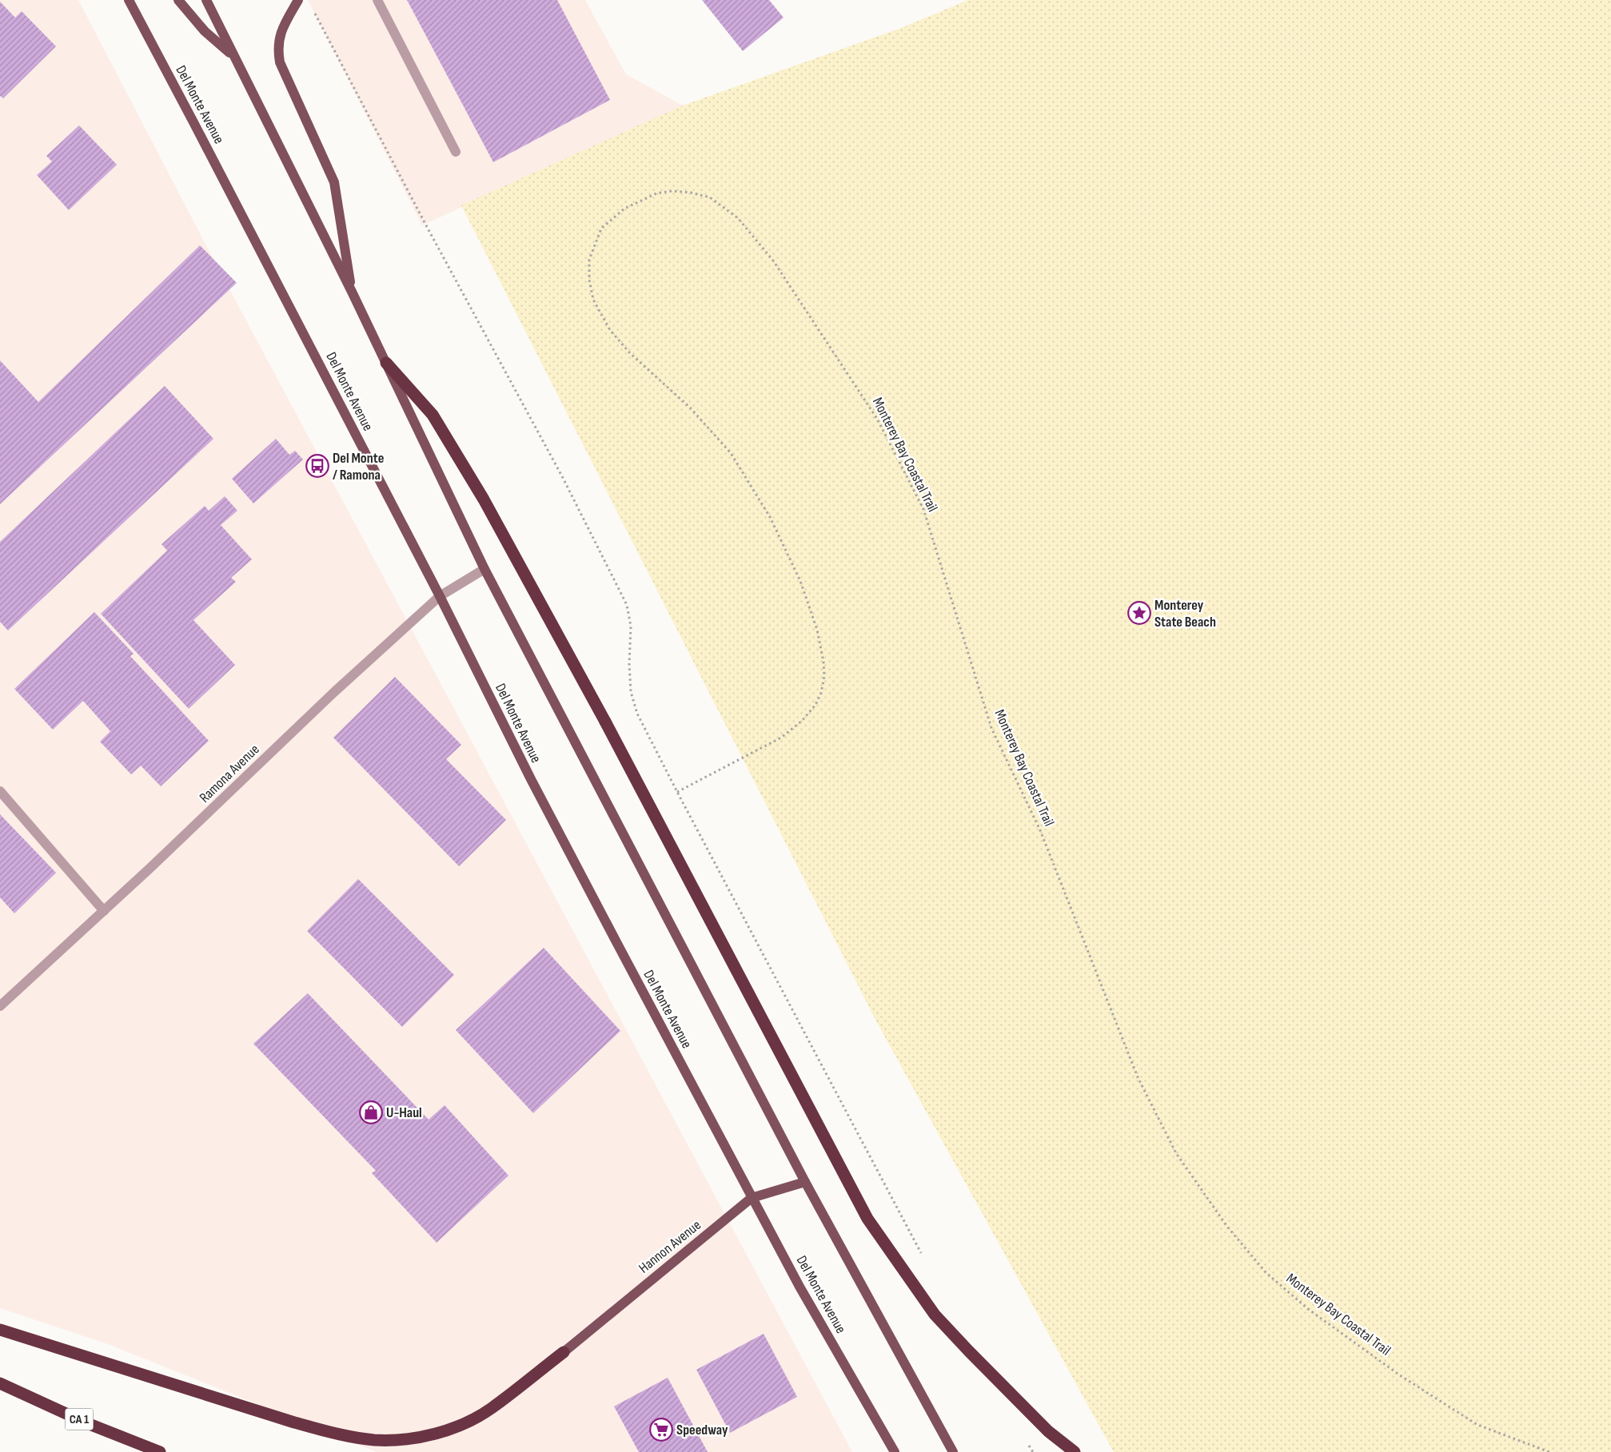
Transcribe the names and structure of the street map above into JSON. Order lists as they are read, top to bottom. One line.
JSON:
{"streets":{"highway":["CA 1"],"main road":["Del Monte Avenue","Hannon Avenue"],"street":["Ramona Avenue"],"path":["Monterey Bay Coastal Trail"]},"crossings":[["Del Monte Avenue","Ramona Avenue"],["Del Monte Avenue","Hannon Avenue"]],"places":{"bus stop":["Del Monte / Ramona"],"place":["Monterey State Beach"],"shop":["U-Haul"],"supermarket":["Speedway"]}}
